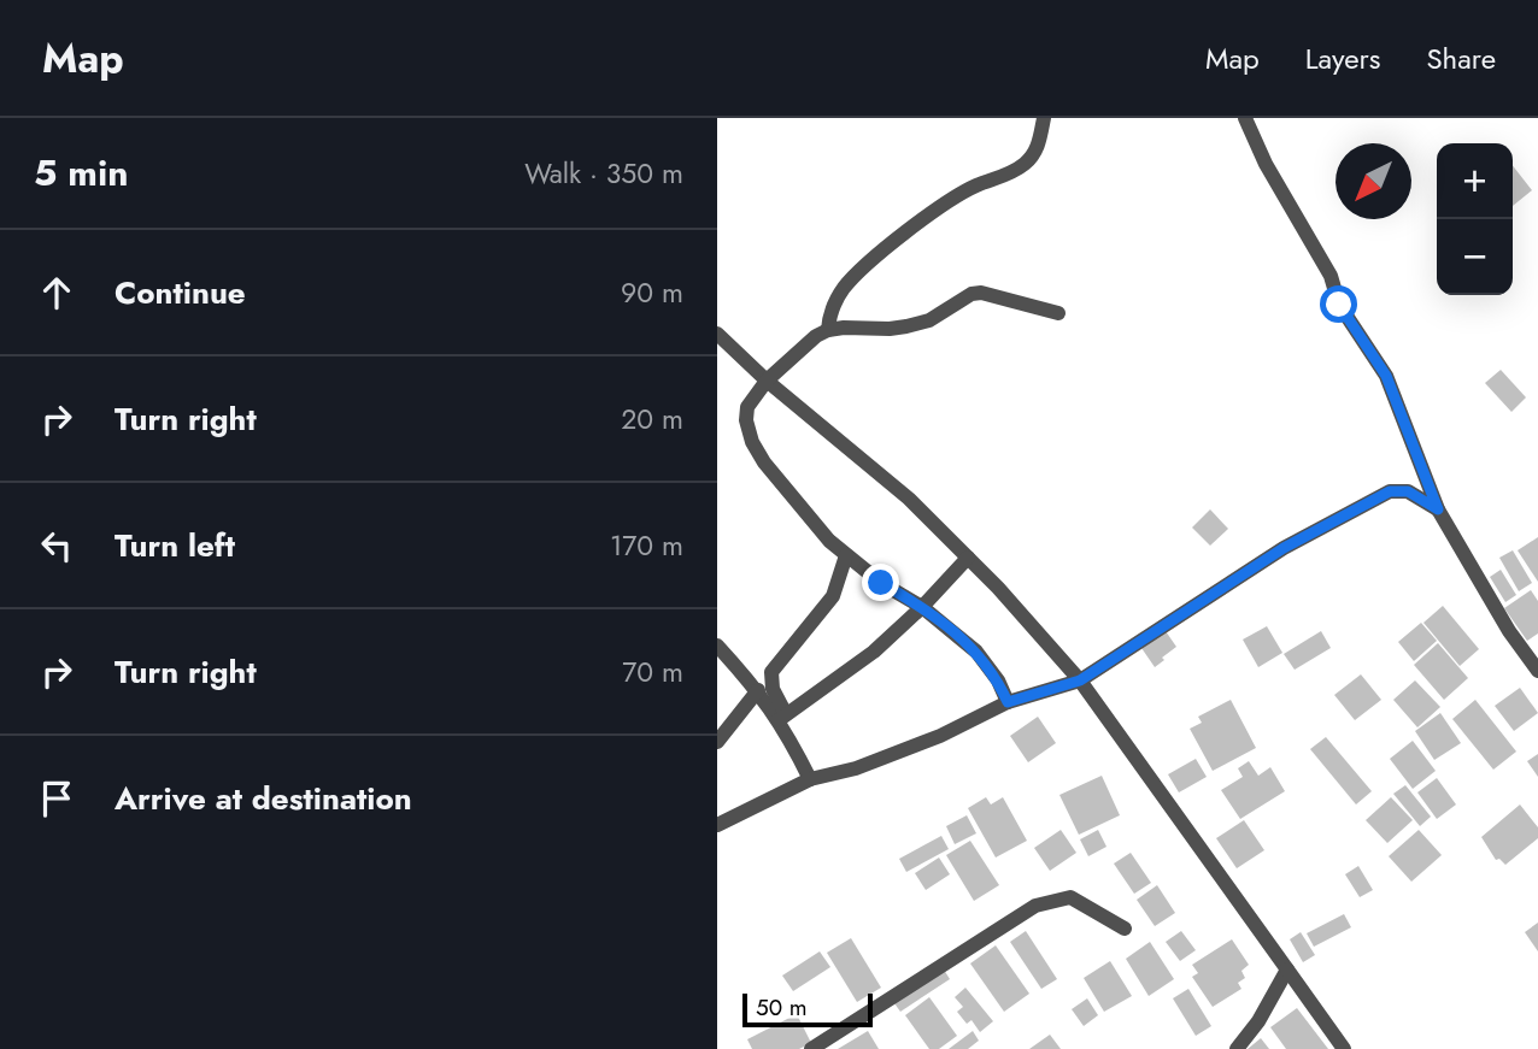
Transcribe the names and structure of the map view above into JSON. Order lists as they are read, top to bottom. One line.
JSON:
{"scale_bar":"50 m","north":"bottom left","page":{"header":"Map","nav":["Map","Layers","Share"],"heading":["5 min","Walk · 350 m"],"map_buttons":["+","−"],"list":[["Continue","90 m"],["Turn right","20 m"],["Turn left","170 m"],["Turn right","70 m"],"Arrive at destination"],"scale":"50 m"}}
